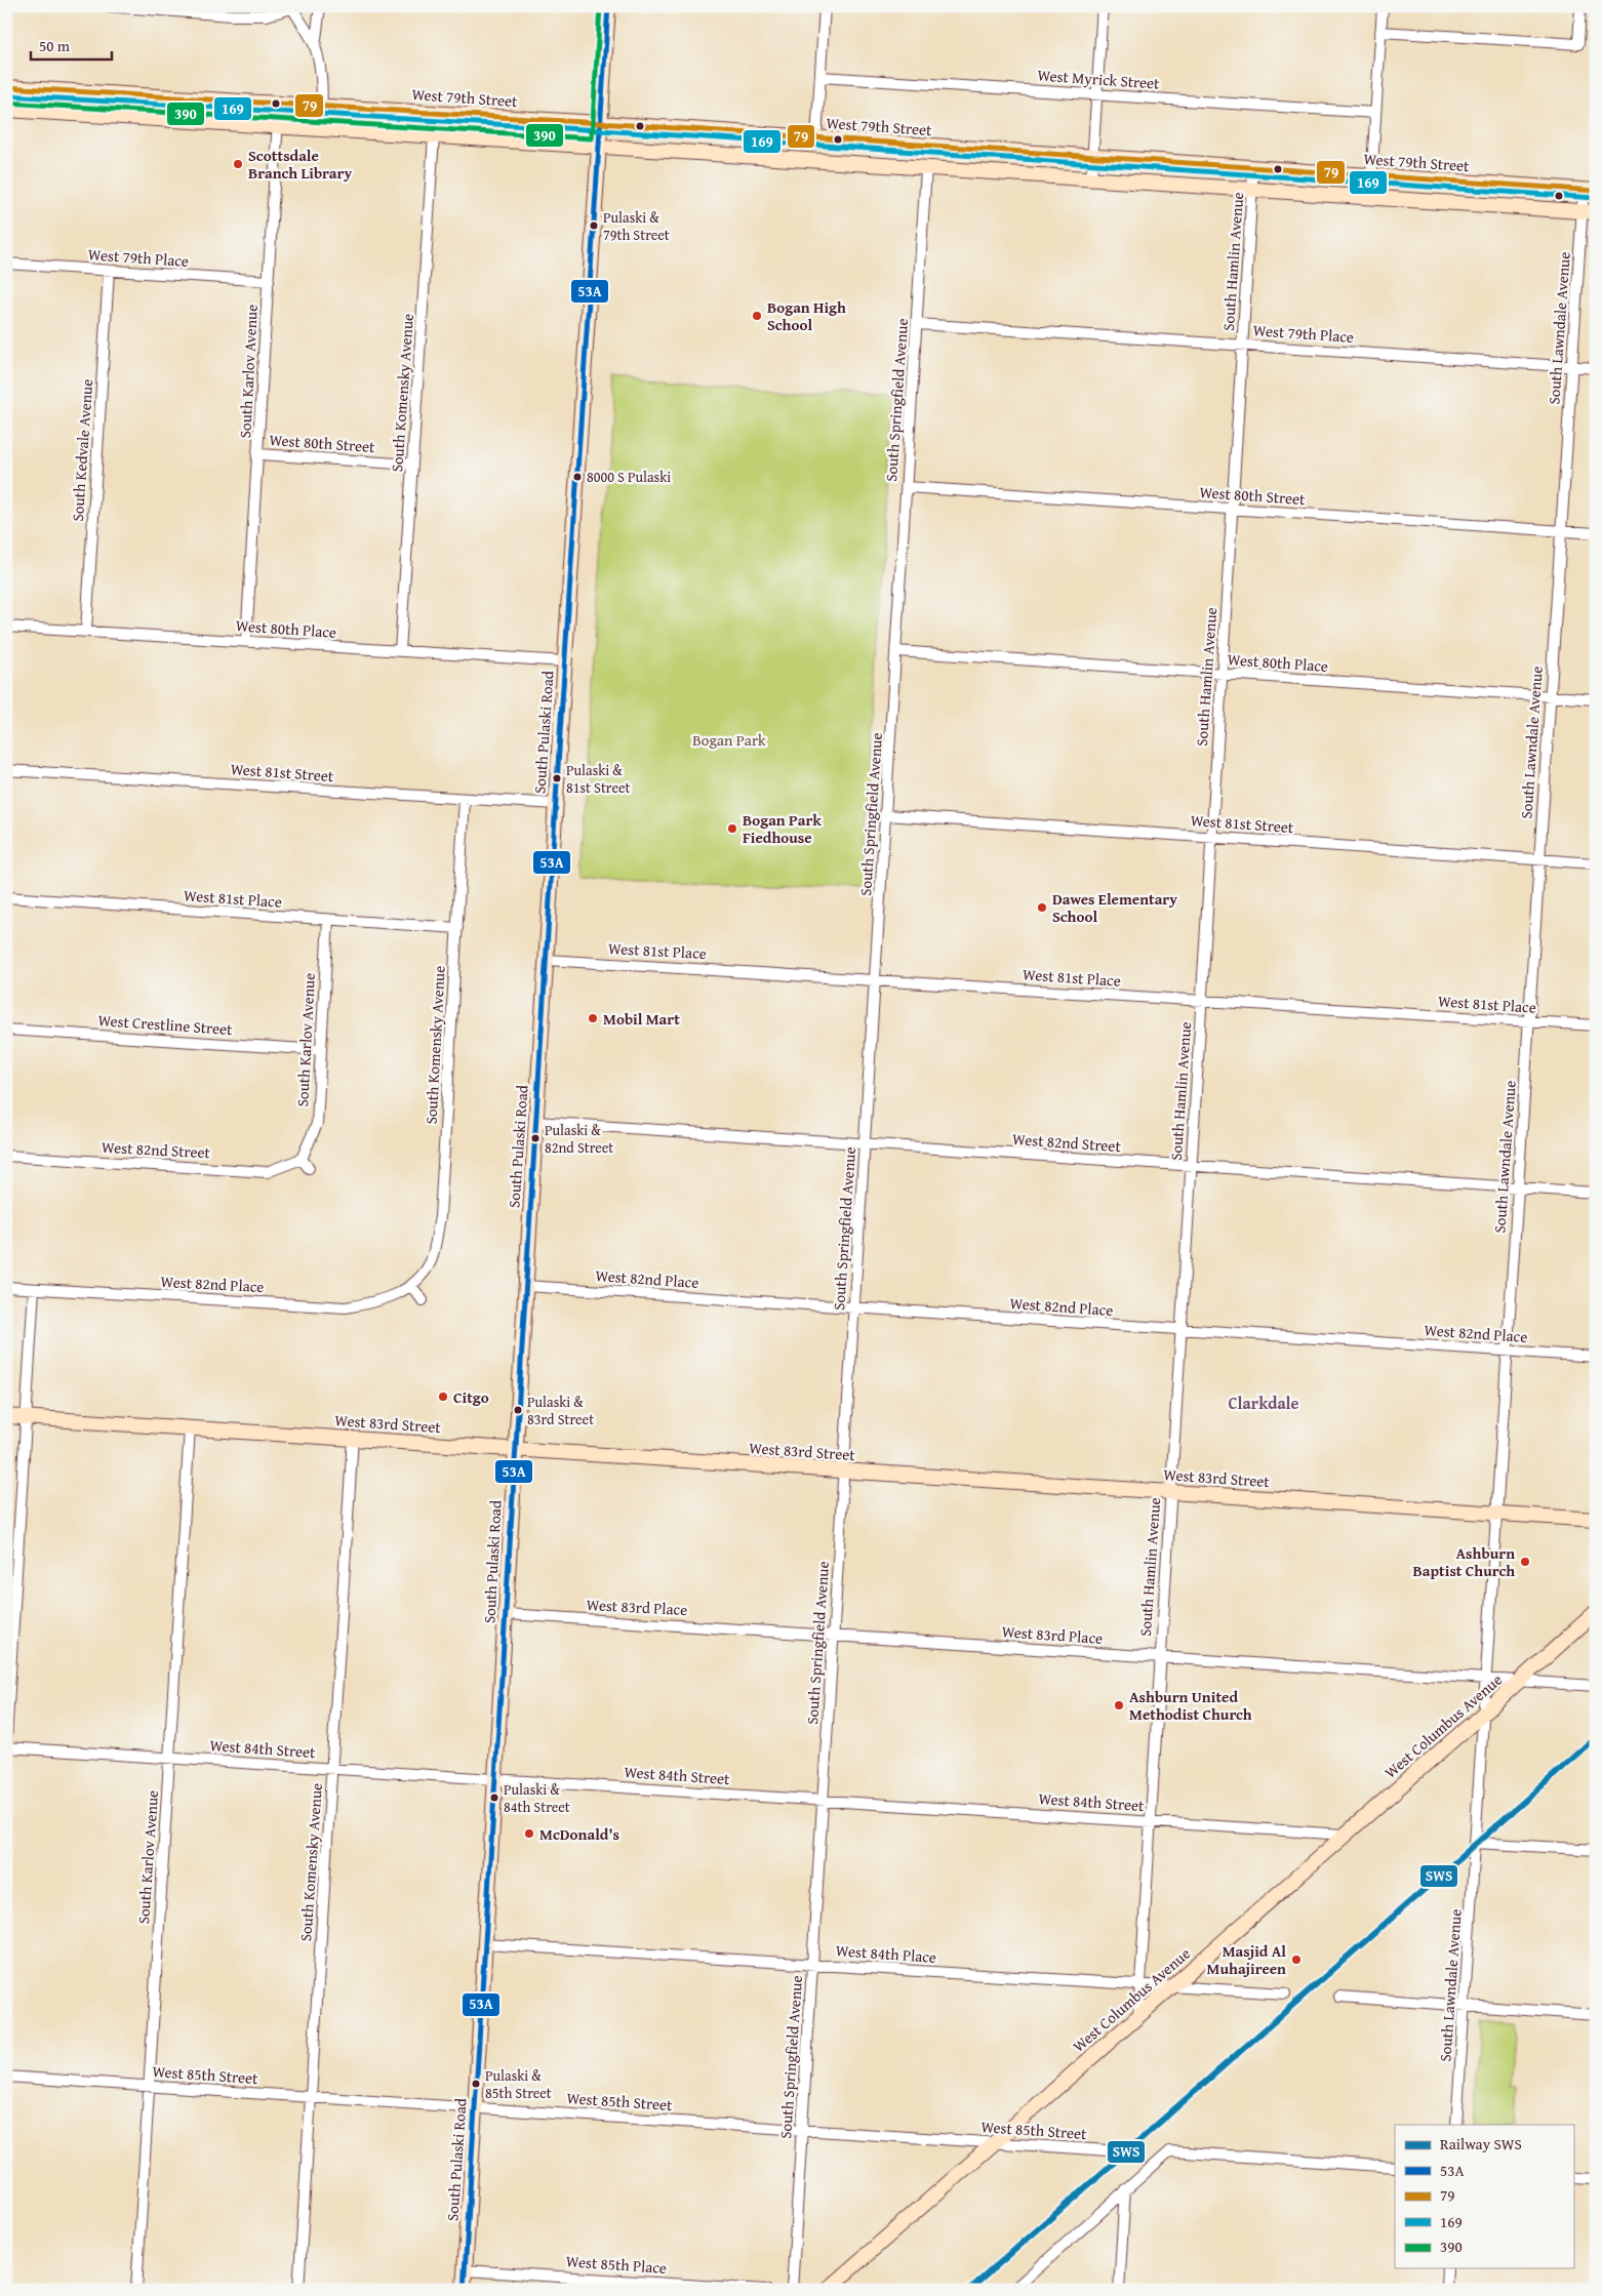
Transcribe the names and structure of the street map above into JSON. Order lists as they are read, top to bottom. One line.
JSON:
{"streets":{"main road":["West 79th Street","South Pulaski Road","West 83rd Street","West Columbus Avenue"],"street":["West Myrick Street","West 79th Place","South Hamlin Avenue","South Lawndale Avenue","South Karlov Avenue","South Komensky Avenue","South Springfield Avenue","West 80th Street","South Kedvale Avenue","West 80th Place","West 81st Street","West 81st Place","West Crestline Street","West 82nd Street","West 82nd Place","West 83rd Place","West 84th Street","West 84th Place","West 85th Street","West 85th Place"]},"crossings":[["West 79th Street","South Hamlin Avenue"],["West 79th Street","South Lawndale Avenue"],["West 79th Street","South Karlov Avenue"],["West 79th Street","South Pulaski Road"],["West 79th Place","South Hamlin Avenue"],["West 79th Place","South Lawndale Avenue"],["West 79th Place","South Karlov Avenue"],["West 79th Place","South Springfield Avenue"],["West 79th Place","South Kedvale Avenue"],["South Hamlin Avenue","West 80th Street"],["South Hamlin Avenue","West 80th Place"],["South Hamlin Avenue","West 81st Street"],["South Hamlin Avenue","West 81st Place"],["South Hamlin Avenue","West 82nd Street"],["South Hamlin Avenue","West 82nd Place"],["South Hamlin Avenue","West 83rd Street"],["South Hamlin Avenue","West 83rd Place"],["South Hamlin Avenue","West Columbus Avenue"],["South Hamlin Avenue","West 84th Street"],["South Hamlin Avenue","West 84th Place"],["South Lawndale Avenue","West 80th Street"],["South Lawndale Avenue","West 80th Place"],["South Lawndale Avenue","West 81st Street"],["South Lawndale Avenue","West 81st Place"],["South Lawndale Avenue","West 82nd Street"],["South Lawndale Avenue","West 82nd Place"],["South Lawndale Avenue","West 83rd Street"],["South Lawndale Avenue","West 83rd Place"],["South Lawndale Avenue","West Columbus Avenue"],["South Karlov Avenue","West 80th Street"],["South Karlov Avenue","West 80th Place"],["South Karlov Avenue","West 81st Place"],["South Karlov Avenue","West Crestline Street"],["South Karlov Avenue","West 82nd Street"],["South Karlov Avenue","West 83rd Street"],["South Karlov Avenue","West 84th Street"],["South Karlov Avenue","West 85th Street"],["South Komensky Avenue","West 80th Street"],["South Komensky Avenue","West 80th Place"],["South Komensky Avenue","West 81st Street"],["South Komensky Avenue","West 81st Place"],["South Komensky Avenue","West 82nd Place"],["South Komensky Avenue","West 83rd Street"],["South Komensky Avenue","West 84th Street"],["South Komensky Avenue","West 85th Street"],["South Springfield Avenue","West 80th Street"],["South Springfield Avenue","West 80th Place"],["South Springfield Avenue","West 81st Street"],["South Springfield Avenue","West 81st Place"],["South Springfield Avenue","West 82nd Street"],["South Springfield Avenue","West 82nd Place"],["South Springfield Avenue","West 83rd Street"],["South Springfield Avenue","West 83rd Place"],["South Springfield Avenue","West 84th Street"],["South Springfield Avenue","West 84th Place"],["South Springfield Avenue","West 85th Street"],["South Kedvale Avenue","West 80th Place"],["West 80th Place","South Pulaski Road"],["South Pulaski Road","West 81st Street"],["South Pulaski Road","West 81st Place"],["South Pulaski Road","West 82nd Street"],["South Pulaski Road","West 82nd Place"],["South Pulaski Road","West 83rd Street"],["South Pulaski Road","West 83rd Place"],["South Pulaski Road","West 84th Street"],["South Pulaski Road","West 84th Place"],["South Pulaski Road","West 85th Street"],["South Pulaski Road","West 85th Place"],["West 83rd Place","West Columbus Avenue"],["West Columbus Avenue","West 84th Street"],["West Columbus Avenue","West 84th Place"],["West Columbus Avenue","West 85th Street"]],"districts":["Clarkdale"],"parks":["Bogan Park"],"places":["Scottsdale Branch Library","Pulaski & 79th Street","Bogan High School","8000 S Pulaski","Pulaski & 81st Street","Bogan Park Fiedhouse","Dawes Elementary School","Mobil Mart","Pulaski & 82nd Street","Citgo","Pulaski & 83rd Street","Ashburn Baptist Church","Ashburn United Methodist Church","Pulaski & 84th Street","McDonald's","Masjid Al Muhajireen","Pulaski & 85th Street"],"lines":["transit line 53A","transit line 390","transit line 79","transit line 169","rail line SWS"],"legend":["Railway SWS","53A","79","169","390"],"scale_bar":"50 m"}
